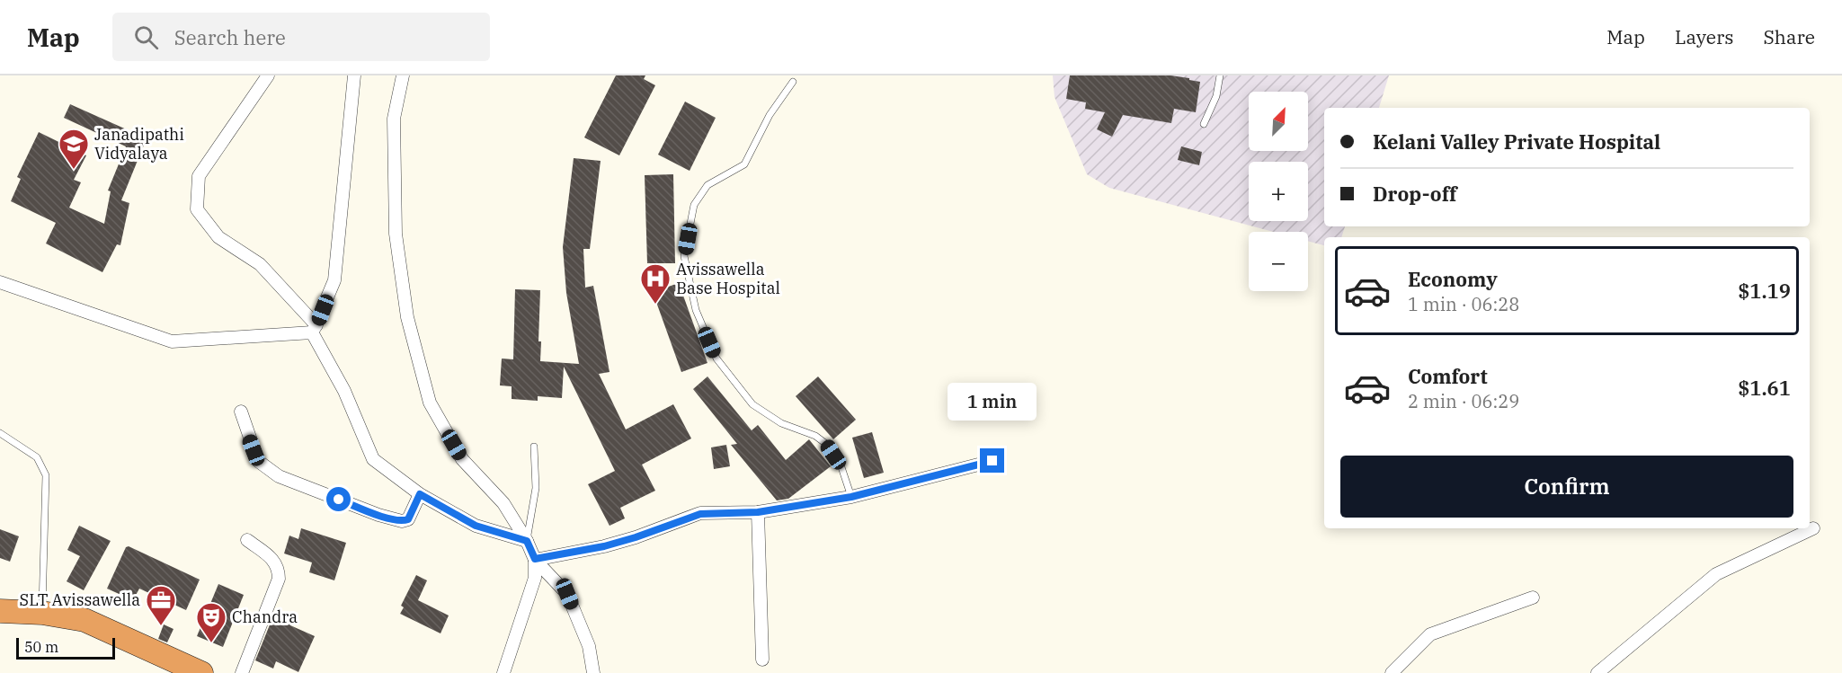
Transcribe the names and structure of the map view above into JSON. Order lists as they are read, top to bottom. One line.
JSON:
{"places":{"school or university":["Janadipathi Vidyalaya"],"hospital":["Avissawella Base Hospital"],"office":["SLT Avissawella"],"theatre":["Chandra"]},"scale_bar":"50 m","north":"top right","page":{"header":"Map","search":"Search here","nav":["Map","Layers","Share"],"map_buttons":["+","−"],"banner":["Kelani Valley Private Hospital","Drop-off"],"list":[{"name":"Economy","note":"1 min · 06:28","value":"$1.19"},{"name":"Comfort","note":"2 min · 06:29","value":"$1.61"}],"bubble":"1 min","buttons":"Confirm","scale":"50 m"}}
